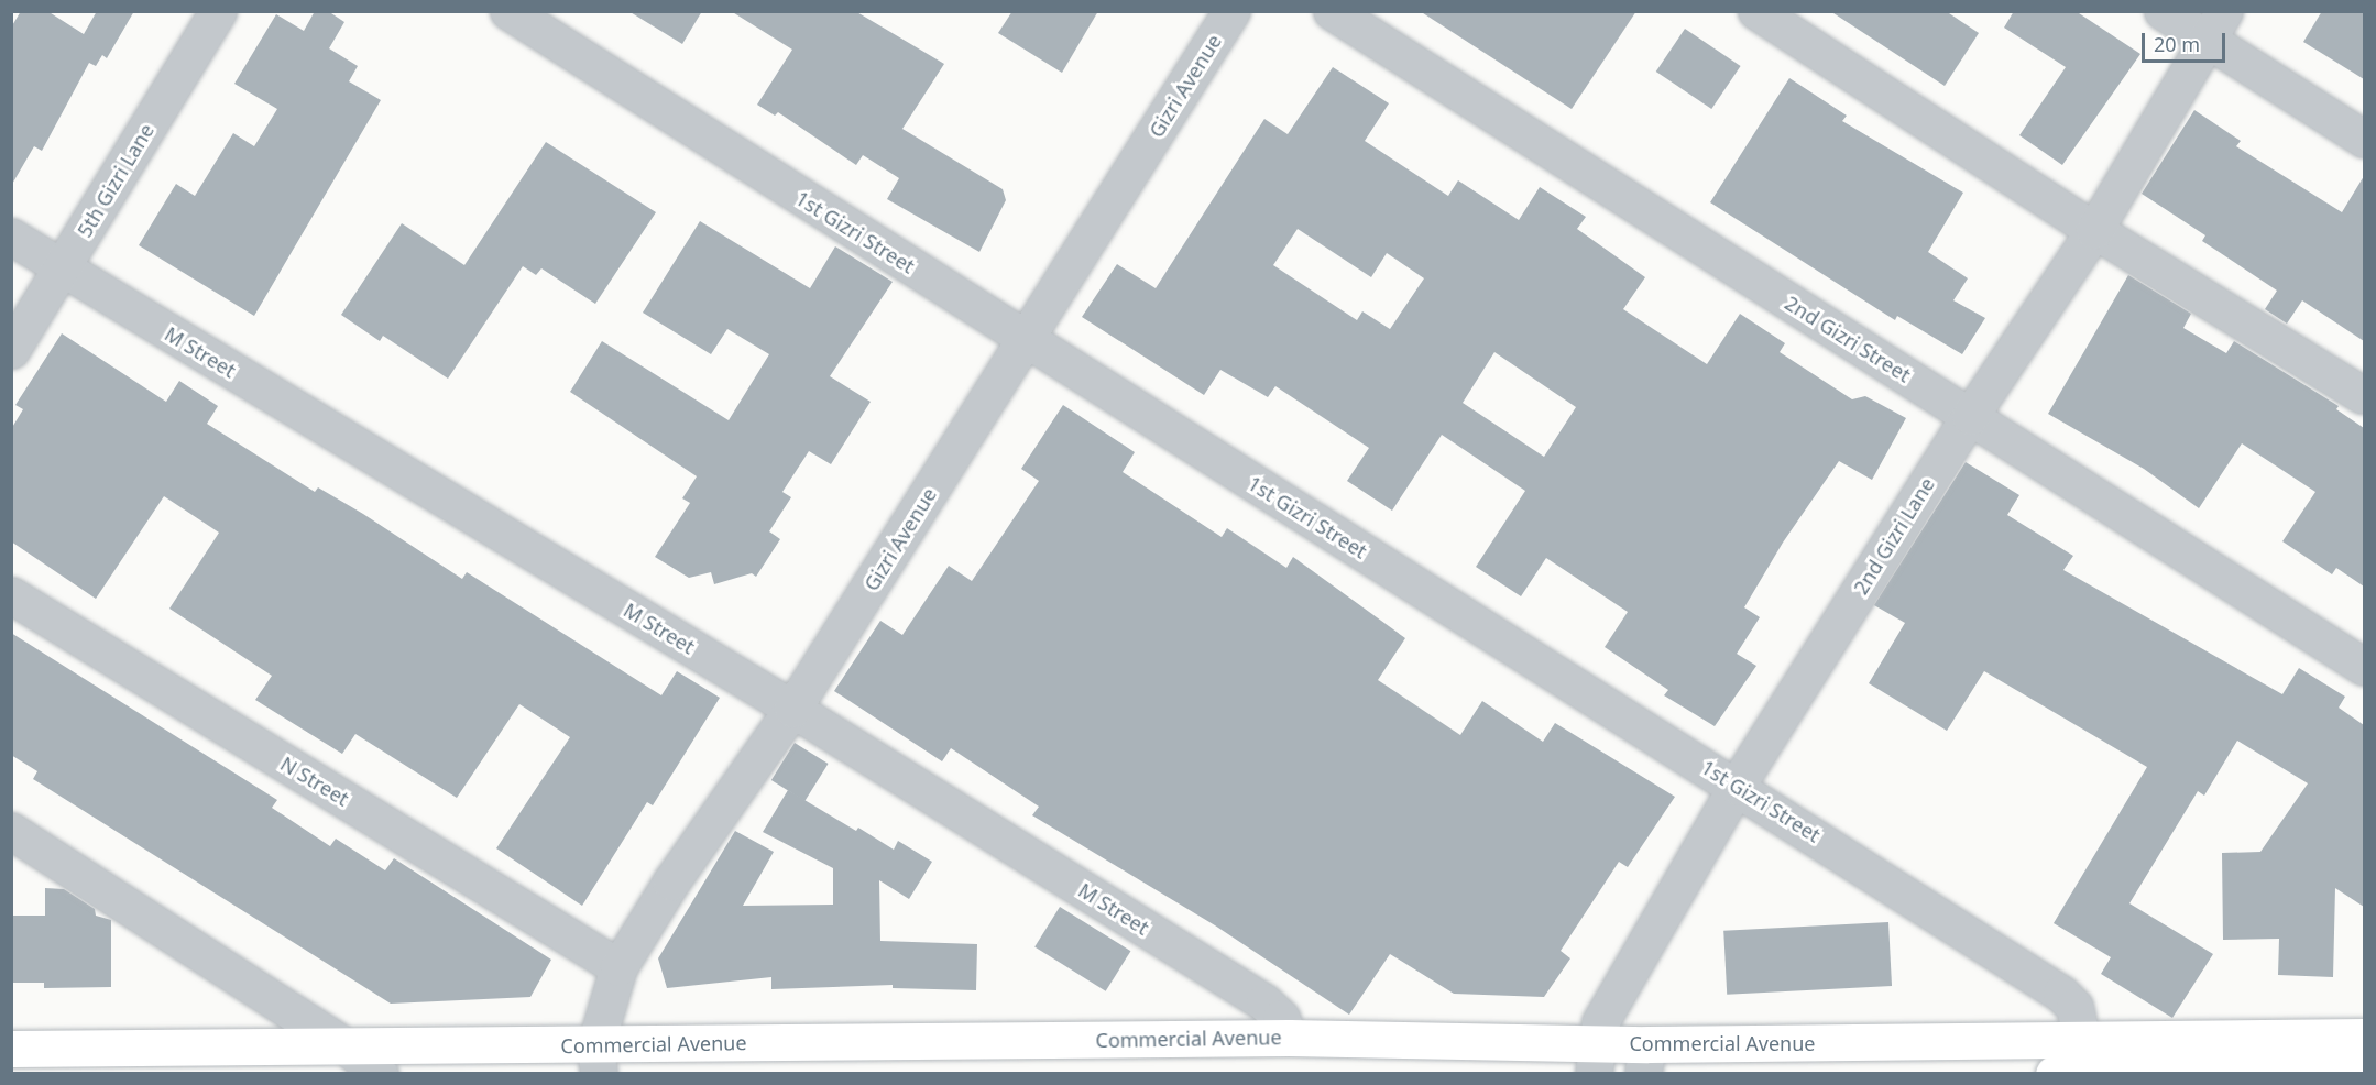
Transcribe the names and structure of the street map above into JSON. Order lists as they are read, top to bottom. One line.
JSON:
{"streets":{"main road":["Commercial Avenue"],"street":["Gizri Avenue","5th Gizri Lane","1st Gizri Street","2nd Gizri Street","M Street","2nd Gizri Lane","N Street"]},"crossings":[["Gizri Avenue","1st Gizri Street"],["Gizri Avenue","M Street"],["Gizri Avenue","N Street"],["Gizri Avenue","Commercial Avenue"],["5th Gizri Lane","M Street"],["1st Gizri Street","2nd Gizri Lane"],["1st Gizri Street","Commercial Avenue"],["2nd Gizri Street","2nd Gizri Lane"],["M Street","Commercial Avenue"],["2nd Gizri Lane","Commercial Avenue"]],"scale_bar":"20 m"}
